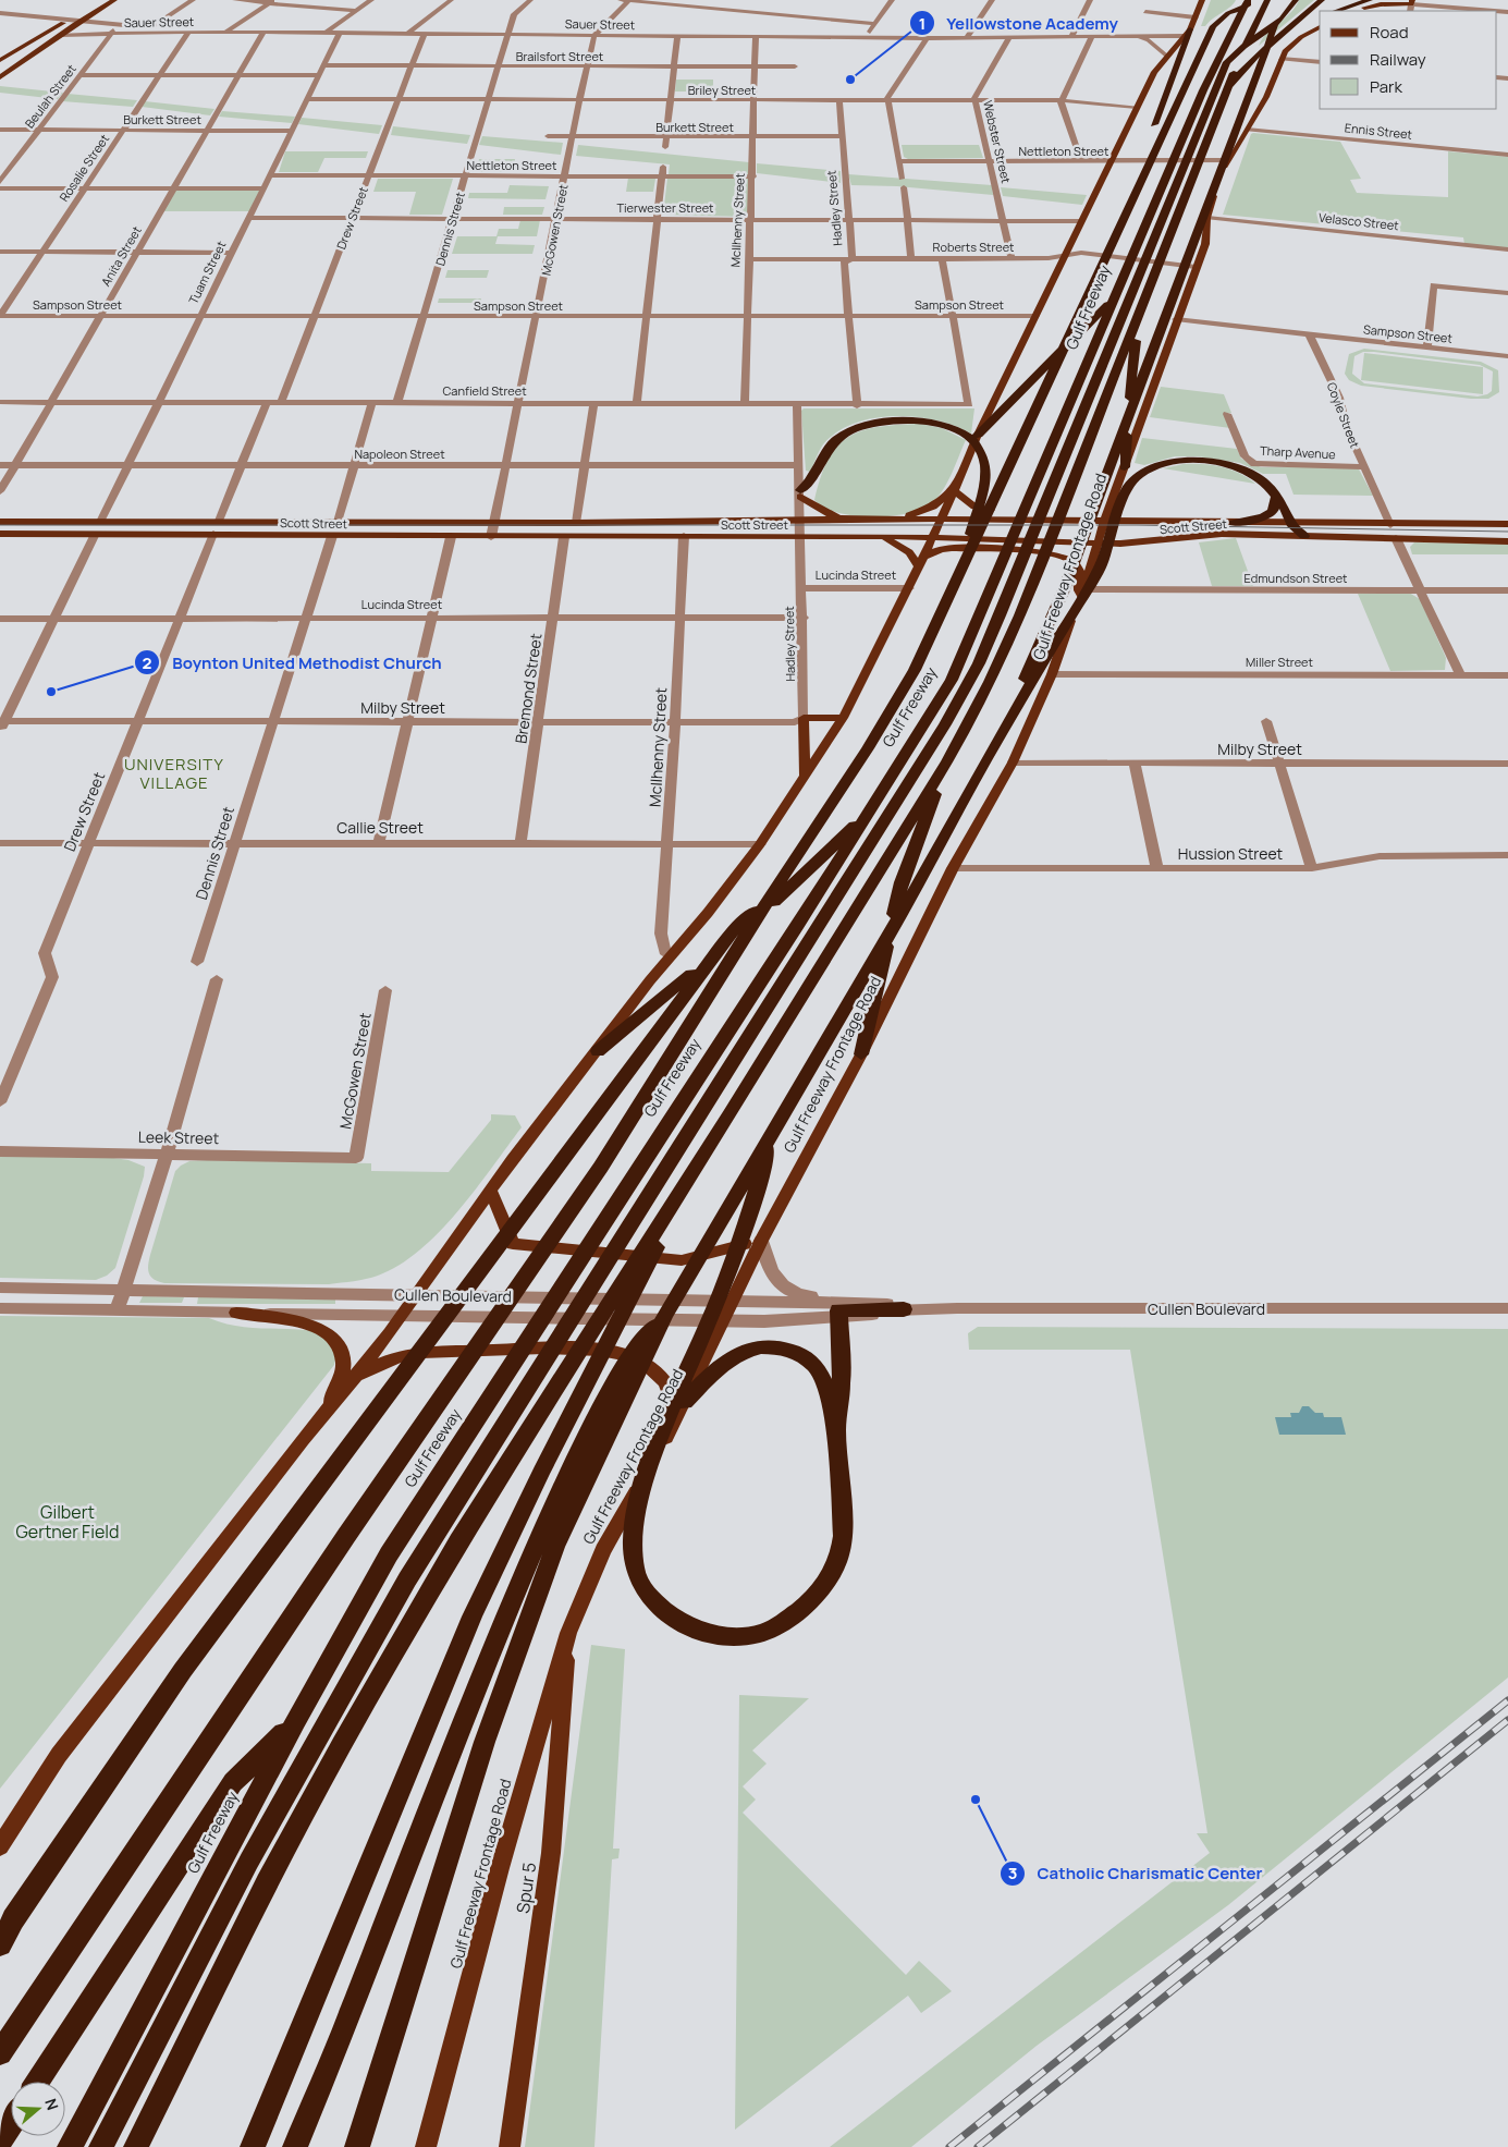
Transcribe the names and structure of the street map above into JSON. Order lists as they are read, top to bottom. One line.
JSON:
{"streets":{"highway":["Gulf Freeway"],"main road":["Scott Street","Gulf Freeway Frontage Road","Spur 5"],"street":["Sauer Street","Brailsfort Street","Briley Street","Beulah Street","Burkett Street","Ennis Street","Webster Street","Nettleton Street","Rosalie Street","Tierwester Street","Hadley Street","Drew Street","McIlhenny Street","Velasco Street","Dennis Street","McGowen Street","Roberts Street","Anita Street","Tuam Street","Sampson Street","Canfield Street","Coyle Street","Tharp Avenue","Napoleon Street","Lucinda Street","Edmundson Street","Miller Street","Bremond Street","Milby Street","Callie Street","Hussion Street","Leek Street","Cullen Boulevard"]},"crossings":[["Sauer Street","Beulah Street"],["Sauer Street","Webster Street"],["Sauer Street","Rosalie Street"],["Sauer Street","Drew Street"],["Sauer Street","McIlhenny Street"],["Sauer Street","Dennis Street"],["Sauer Street","McGowen Street"],["Sauer Street","Anita Street"],["Sauer Street","Tuam Street"],["Brailsfort Street","Drew Street"],["Brailsfort Street","McIlhenny Street"],["Brailsfort Street","Dennis Street"],["Brailsfort Street","McGowen Street"],["Brailsfort Street","Tuam Street"],["Briley Street","Webster Street"],["Briley Street","Hadley Street"],["Briley Street","Drew Street"],["Briley Street","McIlhenny Street"],["Briley Street","Dennis Street"],["Briley Street","McGowen Street"],["Briley Street","Tuam Street"],["Beulah Street","Burkett Street"],["Burkett Street","Rosalie Street"],["Burkett Street","Hadley Street"],["Burkett Street","McIlhenny Street"],["Burkett Street","McGowen Street"],["Burkett Street","Anita Street"],["Burkett Street","Tuam Street"],["Ennis Street","Gulf Freeway Frontage Road"],["Webster Street","Nettleton Street"],["Webster Street","Tierwester Street"],["Webster Street","Roberts Street"],["Nettleton Street","Drew Street"],["Nettleton Street","McIlhenny Street"],["Nettleton Street","Dennis Street"],["Nettleton Street","McGowen Street"],["Nettleton Street","Tuam Street"],["Nettleton Street","Gulf Freeway Frontage Road"],["Rosalie Street","Sampson Street"],["Tierwester Street","Hadley Street"],["Tierwester Street","Drew Street"],["Tierwester Street","McIlhenny Street"],["Tierwester Street","Dennis Street"],["Tierwester Street","McGowen Street"],["Tierwester Street","Tuam Street"],["Hadley Street","Roberts Street"],["Hadley Street","Sampson Street"],["Hadley Street","Canfield Street"],["Hadley Street","Napoleon Street"],["Hadley Street","Scott Street"],["Hadley Street","Lucinda Street"],["Hadley Street","Milby Street"],["Drew Street","Sampson Street"],["Drew Street","Canfield Street"],["Drew Street","Scott Street"],["Drew Street","Lucinda Street"],["Drew Street","Milby Street"],["Drew Street","Callie Street"],["McIlhenny Street","Roberts Street"],["McIlhenny Street","Sampson Street"],["McIlhenny Street","Canfield Street"],["McIlhenny Street","Scott Street"],["McIlhenny Street","Lucinda Street"],["McIlhenny Street","Milby Street"],["McIlhenny Street","Callie Street"],["Velasco Street","Gulf Freeway Frontage Road"],["Dennis Street","Sampson Street"],["Dennis Street","Canfield Street"],["Dennis Street","Scott Street"],["Dennis Street","Lucinda Street"],["Dennis Street","Milby Street"],["Dennis Street","Callie Street"],["McGowen Street","Sampson Street"],["McGowen Street","Canfield Street"],["McGowen Street","Napoleon Street"],["McGowen Street","Scott Street"],["McGowen Street","Leek Street"],["Roberts Street","Gulf Freeway Frontage Road"],["Anita Street","Sampson Street"],["Anita Street","Canfield Street"],["Anita Street","Napoleon Street"],["Tuam Street","Sampson Street"],["Tuam Street","Canfield Street"],["Tuam Street","Napoleon Street"],["Tuam Street","Scott Street"],["Sampson Street","Canfield Street"],["Sampson Street","Coyle Street"],["Sampson Street","Gulf Freeway Frontage Road"],["Coyle Street","Tharp Avenue"],["Coyle Street","Scott Street"],["Scott Street","Gulf Freeway Frontage Road"],["Scott Street","Bremond Street"],["Gulf Freeway Frontage Road","Edmundson Street"],["Gulf Freeway Frontage Road","Miller Street"],["Gulf Freeway Frontage Road","Milby Street"],["Gulf Freeway Frontage Road","Hussion Street"],["Gulf Freeway Frontage Road","Cullen Boulevard"],["Gulf Freeway Frontage Road","Spur 5"],["Lucinda Street","Bremond Street"],["Bremond Street","Milby Street"],["Bremond Street","Callie Street"]],"districts":["UNIVERSITY VILLAGE"],"parks":["Gilbert Gertner Field"],"places":["Yellowstone Academy","Boynton United Methodist Church","Catholic Charismatic Center"],"legend":["Road","Railway","Park"],"north":"right"}
